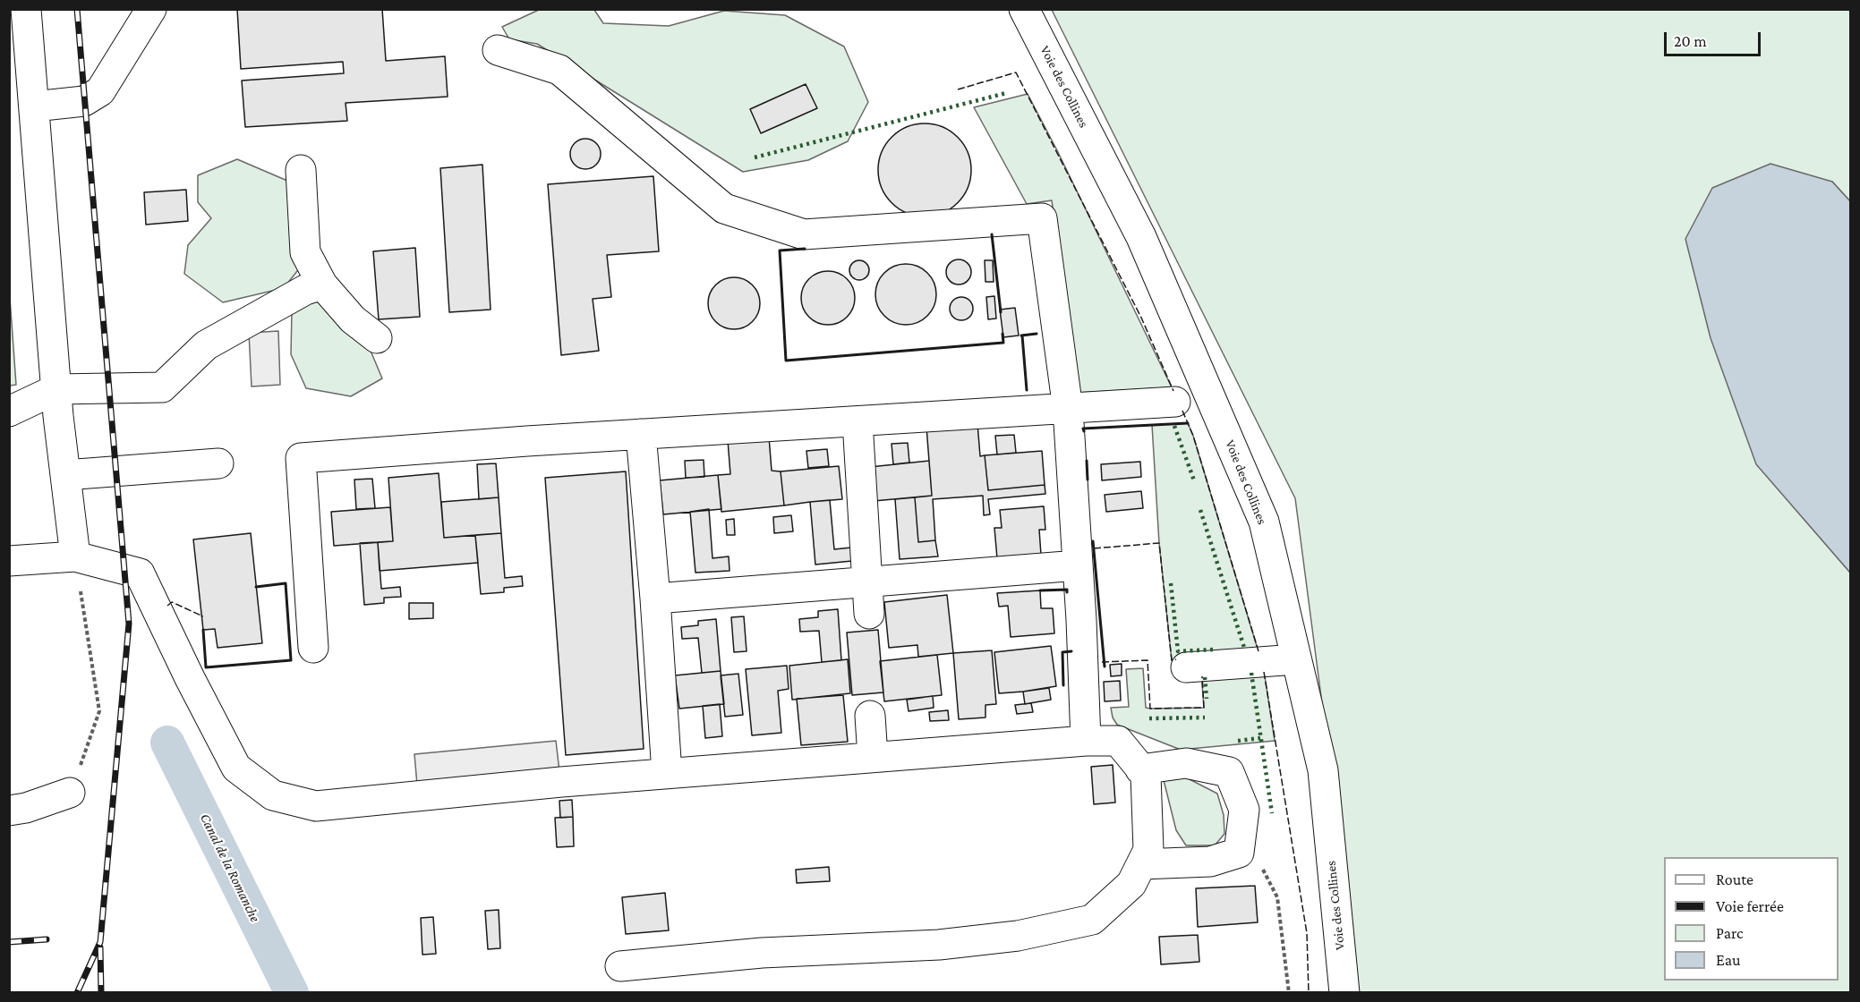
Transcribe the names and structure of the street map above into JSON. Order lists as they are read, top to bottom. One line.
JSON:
{"streets":{"street":["Voie des Collines"]},"water":["Canal de la Romanche"],"legend":["Route","Voie ferrée","Parc","Eau"],"scale_bar":"20 m"}
